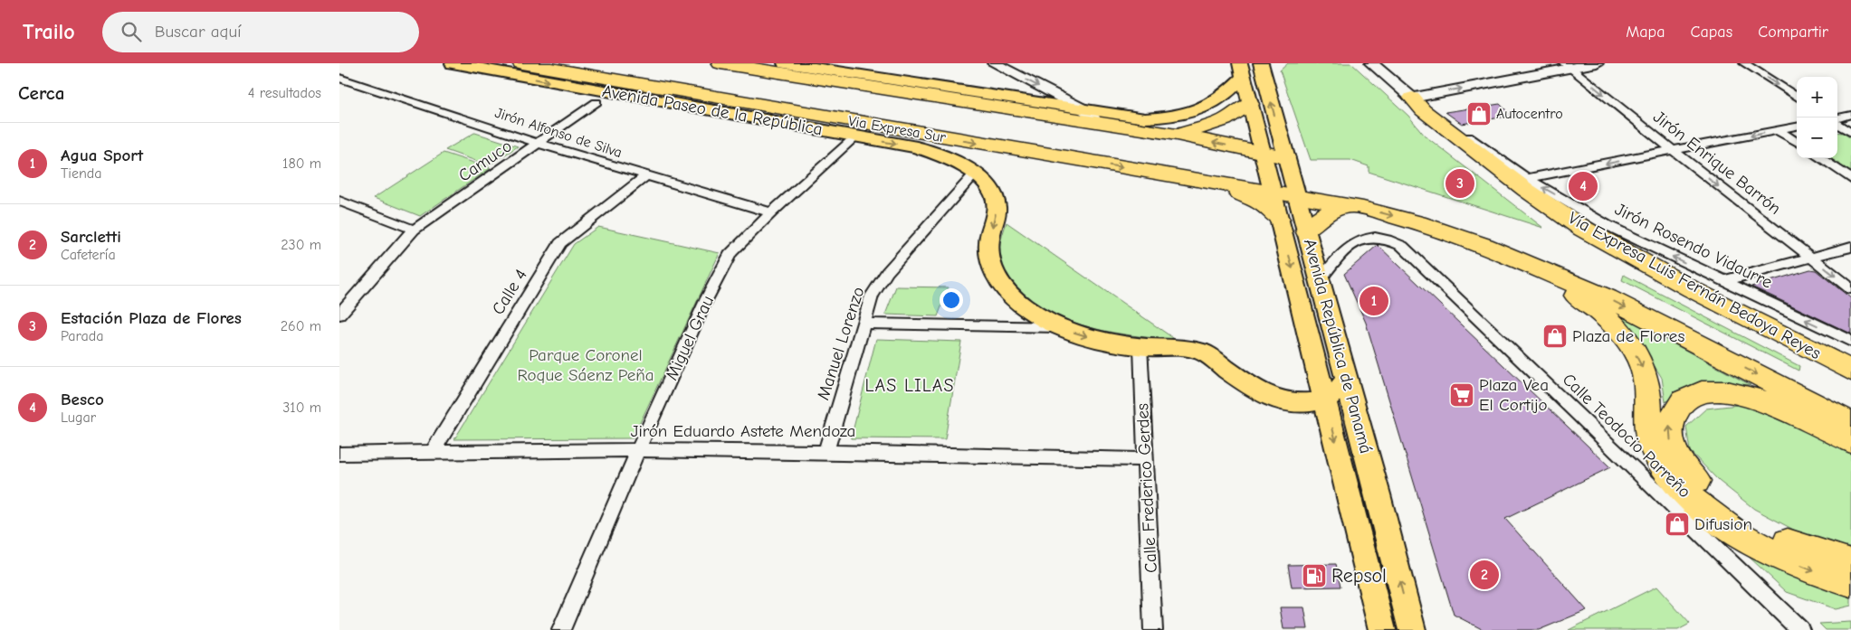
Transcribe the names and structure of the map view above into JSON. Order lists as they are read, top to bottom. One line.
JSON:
{"streets":{"highway":["Via Expresa Sur","Vía Expresa Luis Fernán Bedoya Reyes"],"main road":["Avenida Paseo de la República","Avenida República de Panamá"],"street":["Jirón Alfonso de Silva","Camuco","Jirón Enrique Barrón","Jirón Rosendo Vidaurre","Calle 4","Miguel Grau","Manuel Lorenzo","Jirón Eduardo Astete Mendoza","Calle Teodocio Parreño","Calle Frederico Gerdes"]},"crossings":[["Avenida Paseo de la República","Miguel Grau"],["Avenida Paseo de la República","Manuel Lorenzo"],["Avenida Paseo de la República","Avenida República de Panamá"],["Avenida Paseo de la República","Calle Frederico Gerdes"],["Via Expresa Sur","Avenida República de Panamá"],["Jirón Alfonso de Silva","Camuco"],["Jirón Alfonso de Silva","Calle 4"],["Jirón Alfonso de Silva","Miguel Grau"],["Jirón Rosendo Vidaurre","Vía Expresa Luis Fernán Bedoya Reyes"],["Calle 4","Jirón Eduardo Astete Mendoza"],["Miguel Grau","Jirón Eduardo Astete Mendoza"],["Manuel Lorenzo","Jirón Eduardo Astete Mendoza"],["Avenida República de Panamá","Calle Teodocio Parreño"],["Jirón Eduardo Astete Mendoza","Calle Frederico Gerdes"]],"one_way":["Jirón Rosendo Vidaurre"],"districts":["LAS LILAS"],"parks":["Parque Coronel Roque Sáenz Peña"],"places":{"shop":["Autocentro","Plaza de Flores","Difusion"],"supermarket":["Plaza Vea El Cortijo"],"fuel station":["Repsol"]},"page":{"header":"Trailo","search":"Buscar aquí","nav":["Mapa","Capas","Compartir"],"heading":["Cerca","4 resultados"],"map_buttons":["+","−"],"list":[{"mark":"1","name":"Agua Sport","note":"Tienda","value":"180 m"},{"mark":"2","name":"Sarcletti","note":"Cafetería","value":"230 m"},{"mark":"3","name":"Estación Plaza de Flores","note":"Parada","value":"260 m"},{"mark":"4","name":"Besco","note":"Lugar","value":"310 m"}],"pins":["3","4","1","2"]}}
